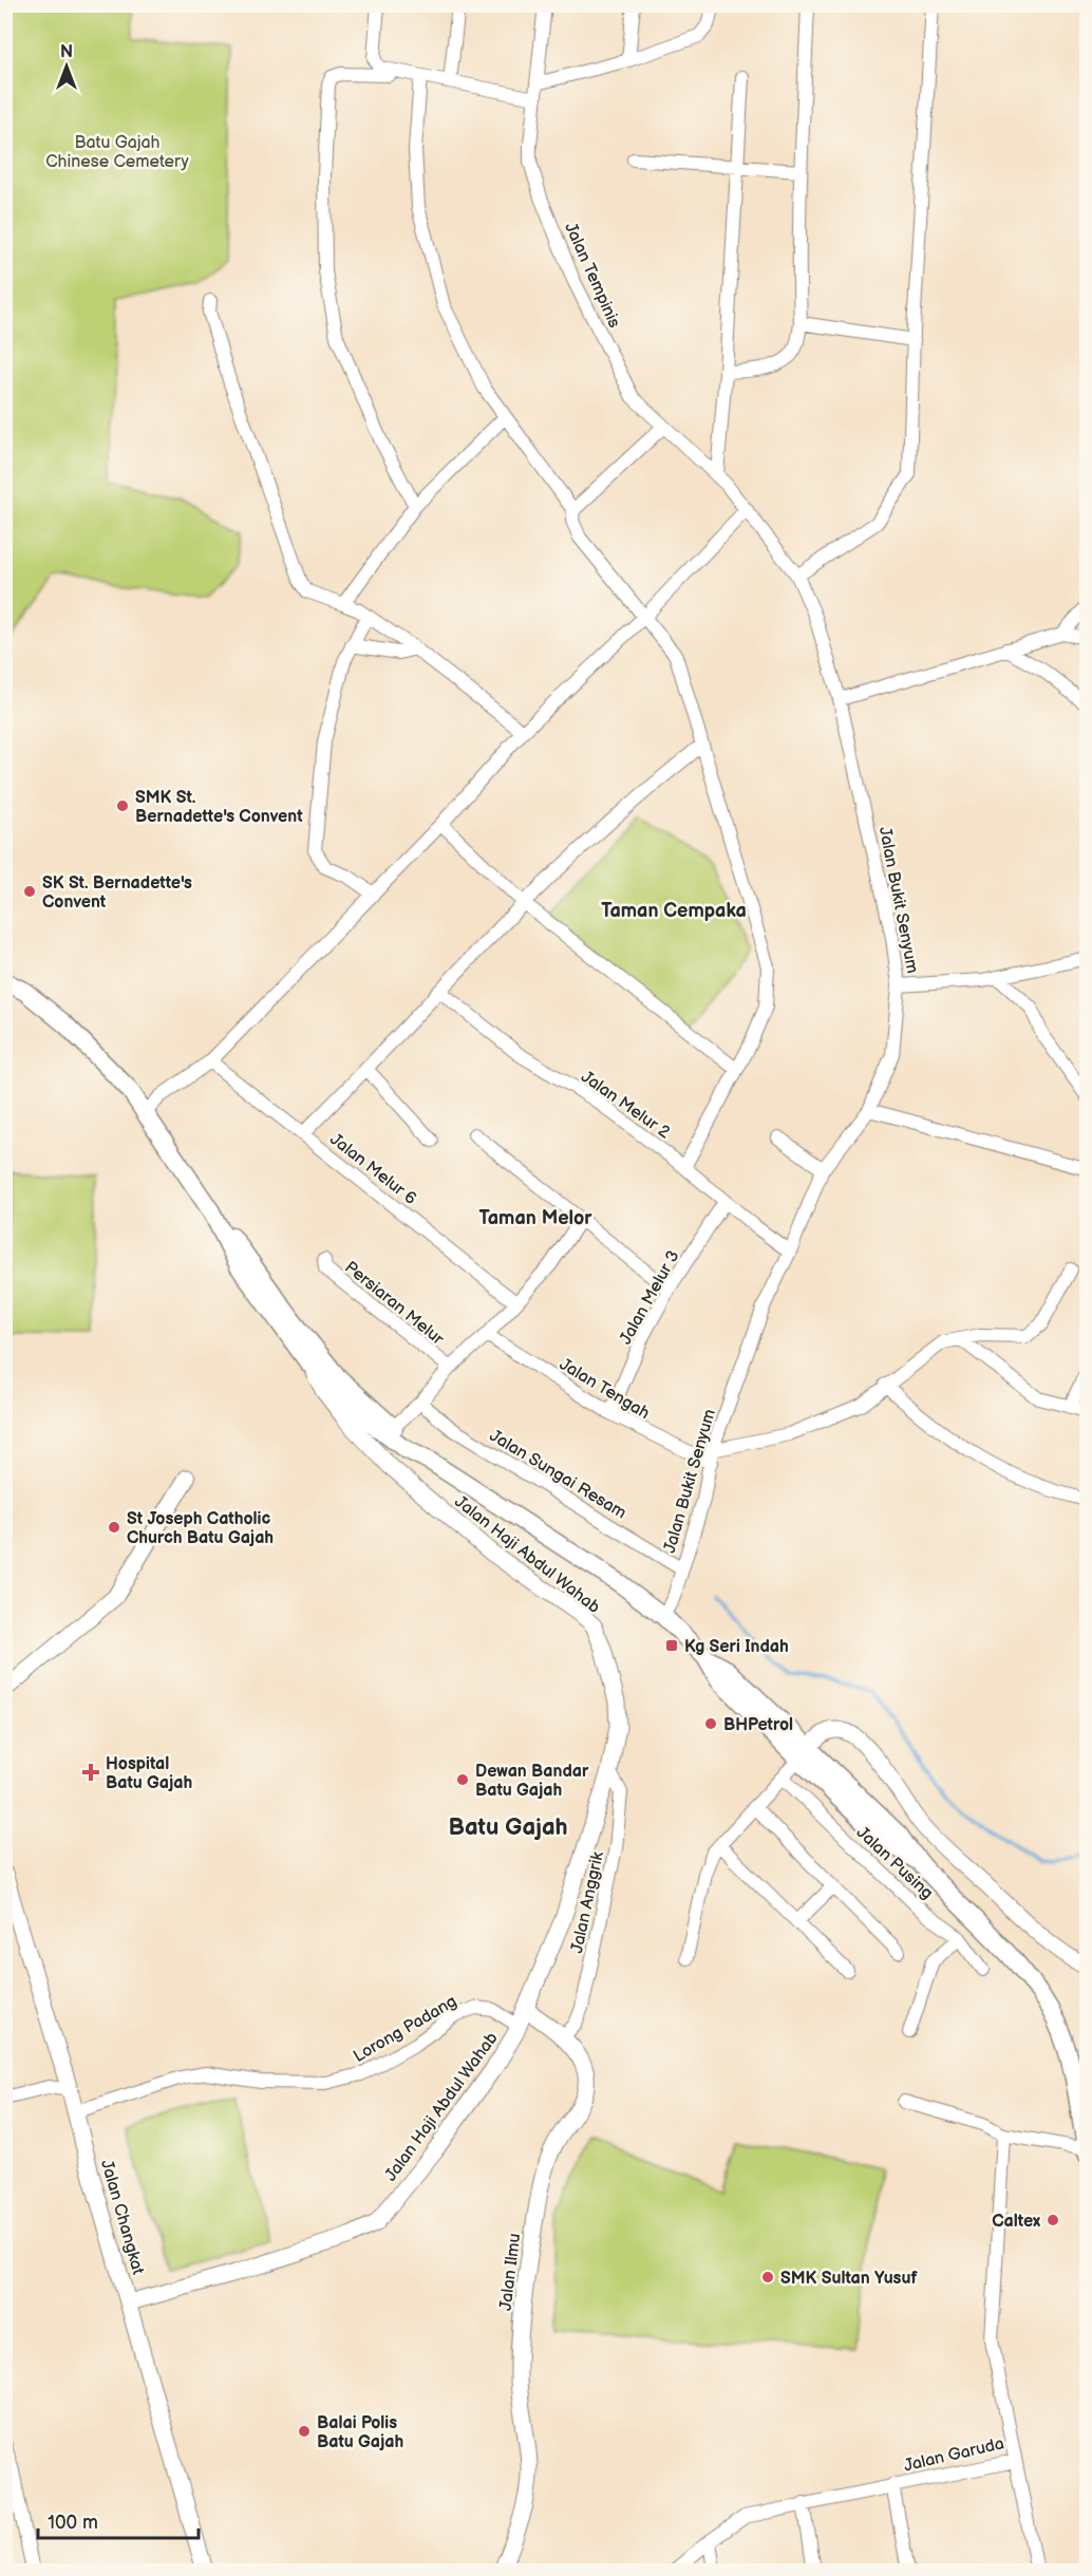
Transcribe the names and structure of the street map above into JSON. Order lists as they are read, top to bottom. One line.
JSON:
{"streets":{"street":["Jalan Tempinis","Jalan Bukit Senyum","Jalan Melur 2","Jalan Melur 6","Jalan Melur 3","Persiaran Melur","Jalan Tengah","Jalan Sungai Resam","Jalan Haji Abdul Wahab","Jalan Pusing","Jalan Anggrik","Lorong Padang","Jalan Changkat","Jalan Ilmu","Jalan Garuda"]},"crossings":[["Jalan Tempinis","Jalan Bukit Senyum"],["Jalan Bukit Senyum","Jalan Melur 2"],["Jalan Bukit Senyum","Jalan Tengah"],["Jalan Bukit Senyum","Jalan Sungai Resam"],["Jalan Melur 2","Jalan Melur 3"],["Jalan Melur 3","Jalan Tengah"],["Jalan Haji Abdul Wahab","Jalan Anggrik"],["Jalan Haji Abdul Wahab","Lorong Padang"],["Jalan Haji Abdul Wahab","Jalan Changkat"],["Jalan Haji Abdul Wahab","Jalan Ilmu"],["Jalan Anggrik","Jalan Ilmu"],["Lorong Padang","Jalan Changkat"]],"districts":["Taman Cempaka","Taman Melor","Batu Gajah"],"parks":["Batu Gajah Chinese Cemetery"],"places":{"other":["SMK St. Bernadette's Convent","SK St. Bernadette's Convent","St Joseph Catholic Church Batu Gajah","BHPetrol","Dewan Bandar Batu Gajah","Caltex","SMK Sultan Yusuf","Balai Polis Batu Gajah"],"transit":["Kg Seri Indah"],"health":["Hospital Batu Gajah"]},"scale_bar":"100 m","north":"top"}
